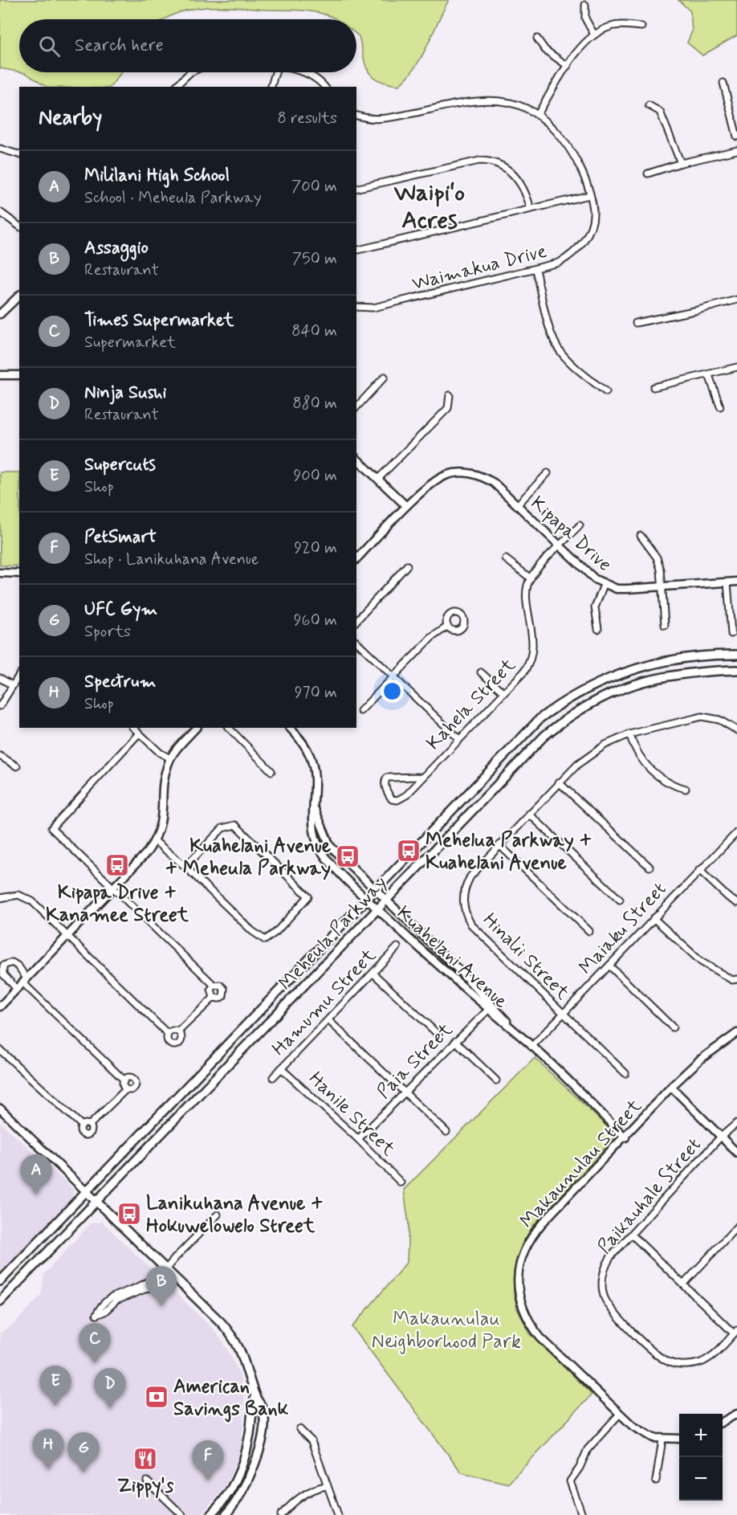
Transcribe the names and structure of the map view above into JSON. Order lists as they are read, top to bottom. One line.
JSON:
{"streets":{"main road":["Meheula Parkway"],"street":["Waimakua Drive","Kipapa Drive","Kahela Street","Maiaku Street","Hinalii Street","Kuahelani Avenue","Hamumu Street","Paia Street","Hanile Street","Makaunulau Street","Paikauhale Street"]},"crossings":[["Maiaku Street","Hinalii Street"],["Maiaku Street","Kuahelani Avenue"],["Meheula Parkway","Kuahelani Avenue"],["Kuahelani Avenue","Paia Street"],["Kuahelani Avenue","Makaunulau Street"],["Hamumu Street","Hanile Street"],["Paia Street","Hanile Street"]],"districts":["Waipiʻo Acres"],"parks":["Makaunulau Neighborhood Park"],"places":{"bus stop":["Mehelua Parkway + Kuahelani Avenue","Kuahelani Avenue + Meheula Parkway","Kipapa Drive + Kanamee Street","Lanikuhana Avenue + Hokuwelowelo Street"],"bank":["American Savings Bank"],"restaurant":["Zippy's"]},"page":{"search":"Search here","heading":["Nearby","8 results"],"list":[{"mark":"A","name":"Mililani High School","note":"School · Meheula Parkway","value":"700 m"},{"mark":"B","name":"Assaggio","note":"Restaurant","value":"750 m"},{"mark":"C","name":"Times Supermarket","note":"Supermarket","value":"840 m"},{"mark":"D","name":"Ninja Sushi","note":"Restaurant","value":"880 m"},{"mark":"E","name":"Supercuts","note":"Shop","value":"900 m"},{"mark":"F","name":"PetSmart","note":"Shop · Lanikuhana Avenue","value":"920 m"},{"mark":"G","name":"UFC Gym","note":"Sports","value":"960 m"},{"mark":"H","name":"Spectrum","note":"Shop","value":"970 m"}],"pins":["A","B","C","E","D","H","G","F"],"map_buttons":["+","−"]}}
